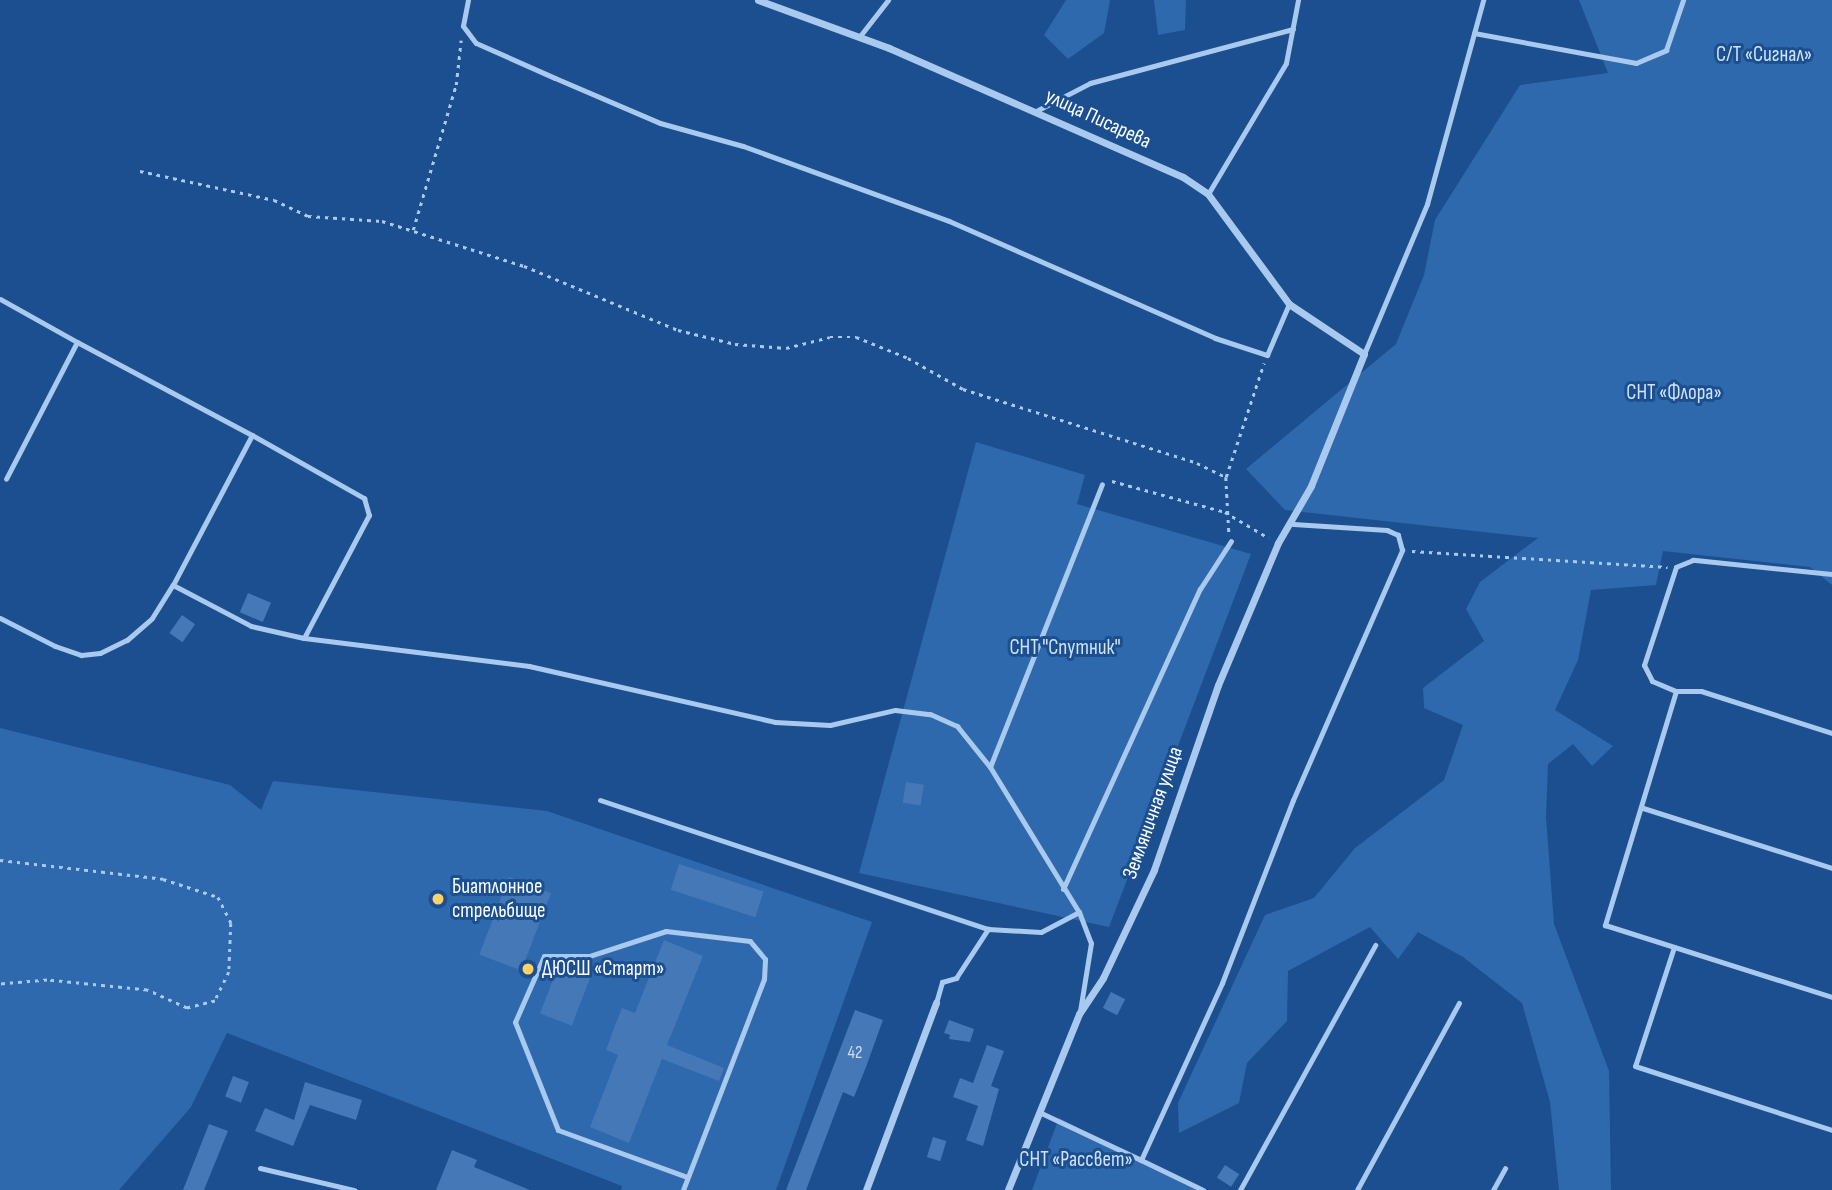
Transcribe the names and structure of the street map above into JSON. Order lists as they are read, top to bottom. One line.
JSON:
{"streets":{"street":["улица Писарева","Земляничная улица"]},"crossings":[["улица Писарева","Земляничная улица"]],"parks":["С/Т «Сигнал»","СНТ «Флора»","СНТ \"Спутник\"","СНТ «Рассвет»"],"places":["Биатлонное стрельбище","ДЮСШ «Старт»"],"house_numbers":["42"]}
